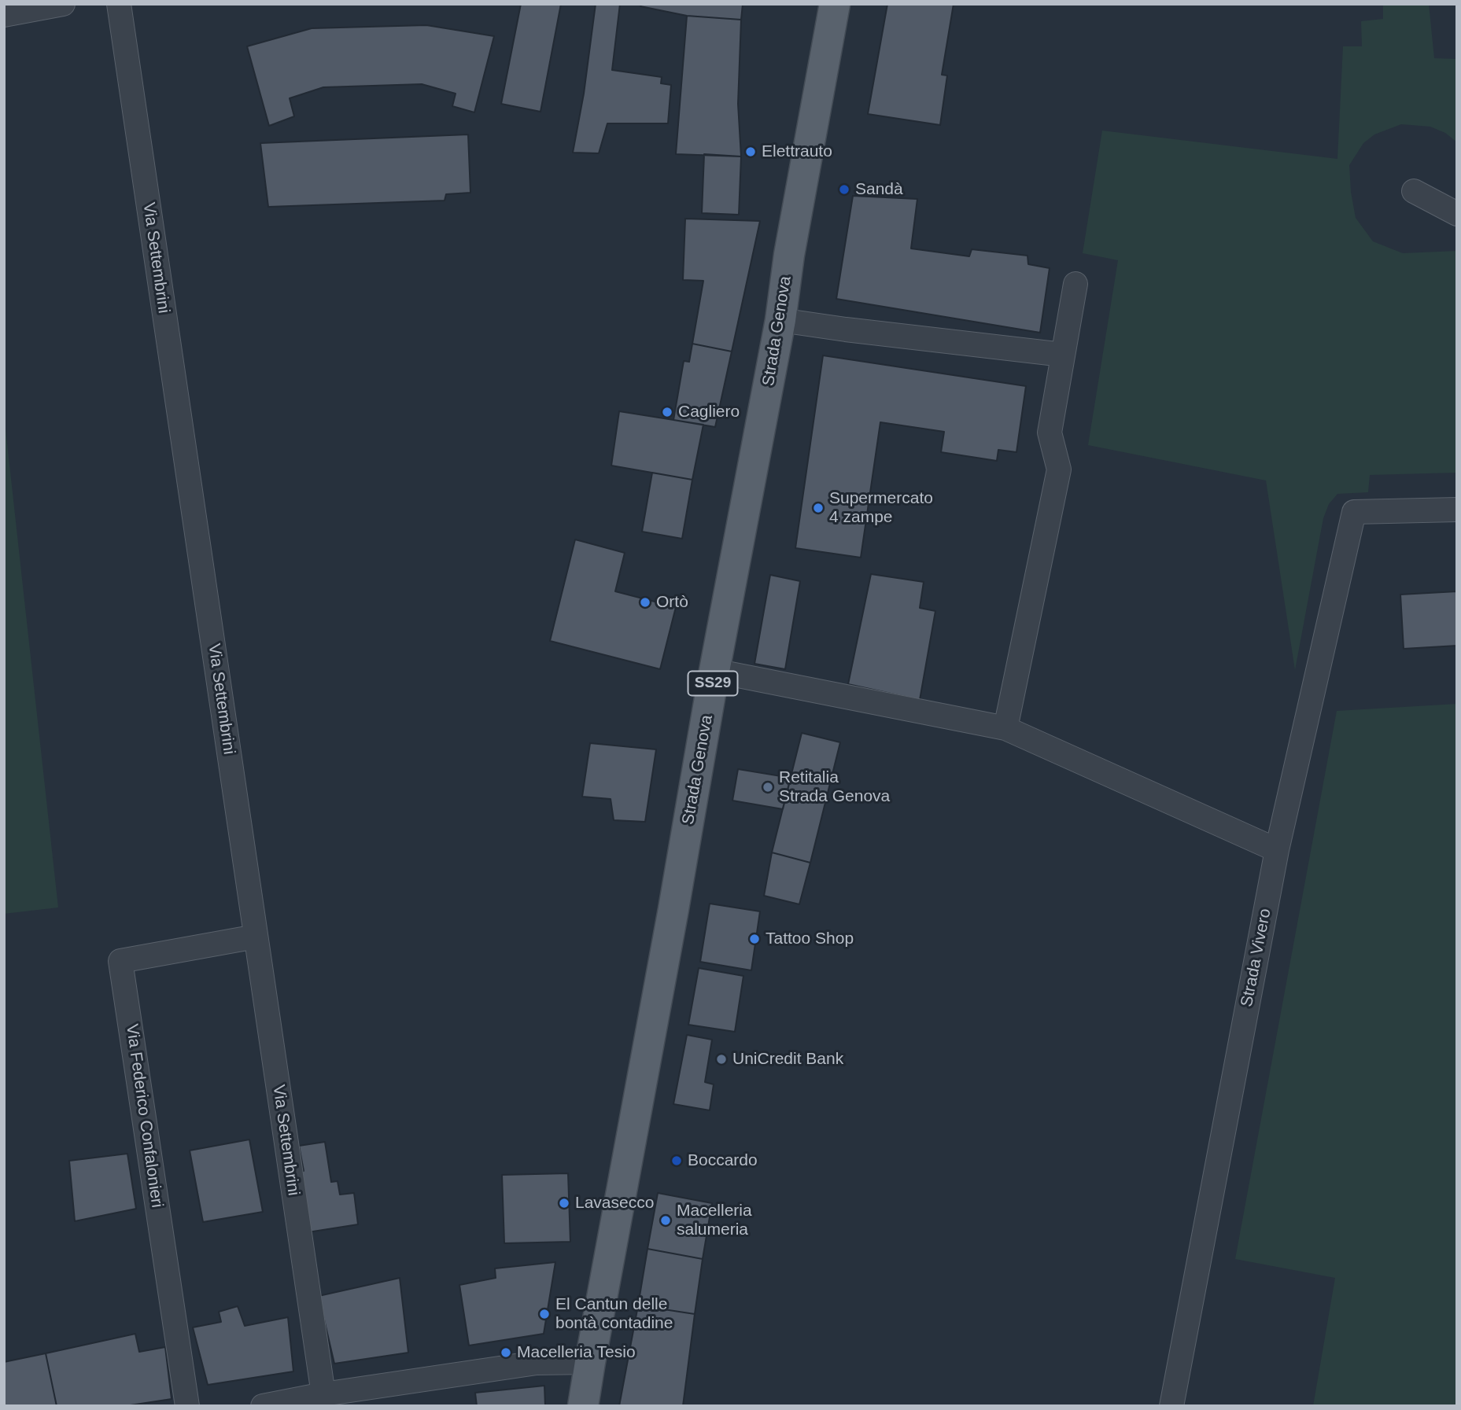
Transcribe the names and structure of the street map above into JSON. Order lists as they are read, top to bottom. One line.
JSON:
{"streets":{"main road":["Strada Genova","SS29"],"street":["Via Settembrini","Strada Vivero","Via Federico Confalonieri"]},"crossings":[["Via Settembrini","Via Federico Confalonieri"]],"places":["Elettrauto","Sandà","Cagliero","Supermercato 4 zampe","Ortò","Retitalia Strada Genova","Tattoo Shop","UniCredit Bank","Boccardo","Lavasecco","Macelleria salumeria","El Cantun delle bontà contadine","Macelleria Tesio"]}
